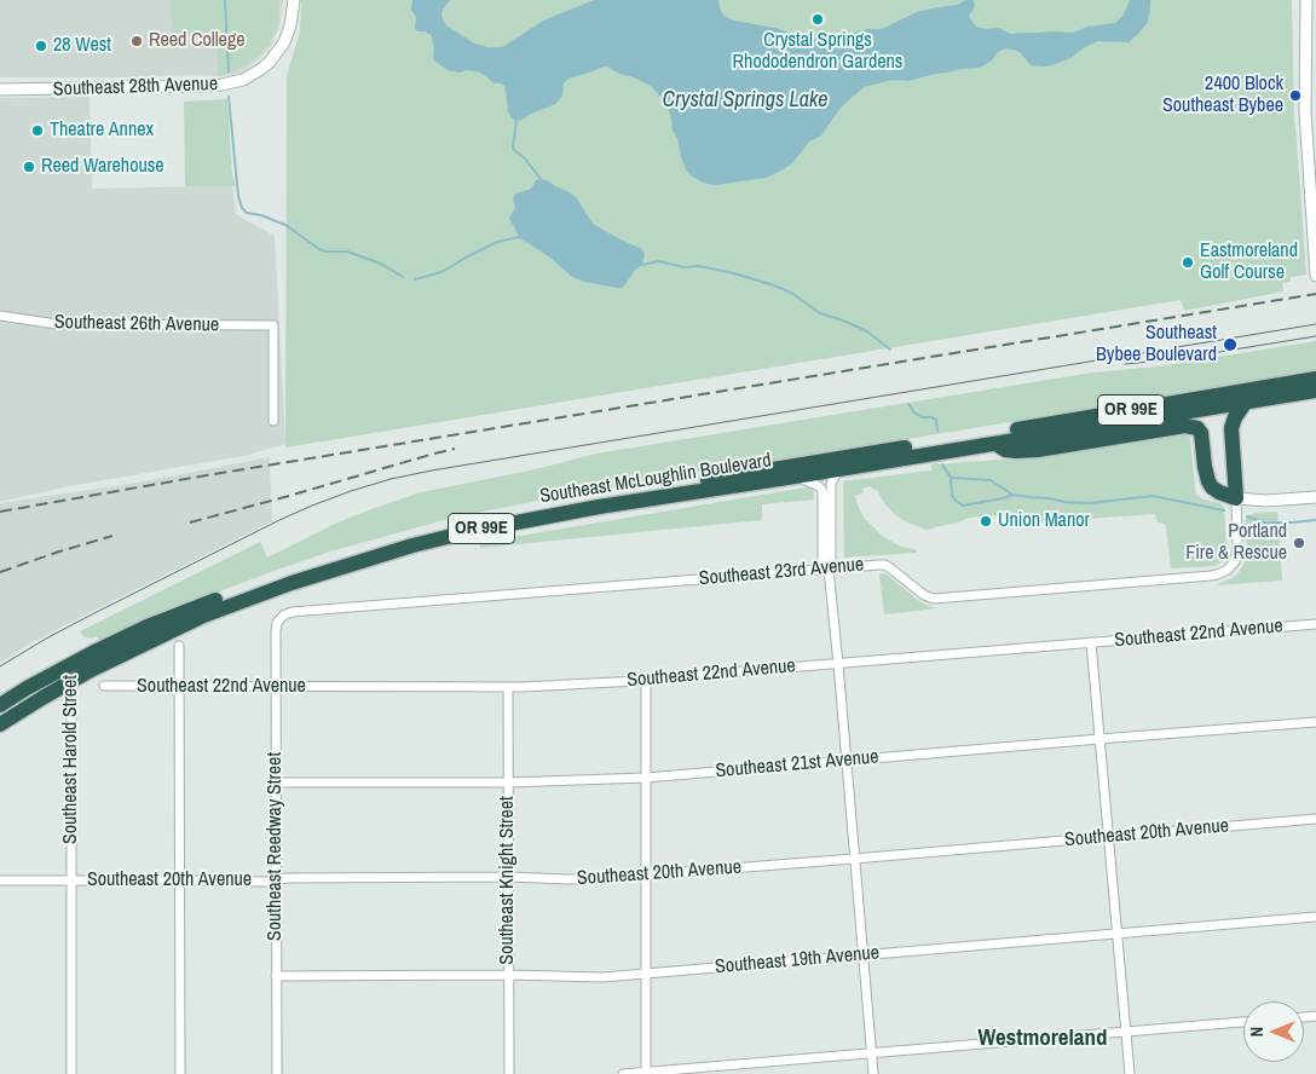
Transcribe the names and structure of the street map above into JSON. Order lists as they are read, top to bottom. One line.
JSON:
{"streets":{"highway":["OR 99E","Southeast McLoughlin Boulevard"],"main road":["Southeast 28th Avenue"],"street":["Southeast 26th Avenue","Southeast 23rd Avenue","Southeast 22nd Avenue","Southeast Harold Street","Southeast 21st Avenue","Southeast 20th Avenue","Southeast Reedway Street","Southeast Knight Street","Southeast 19th Avenue"]},"crossings":[["Southeast McLoughlin Boulevard","Southeast Harold Street"],["Southeast 23rd Avenue","Southeast Reedway Street"],["Southeast 22nd Avenue","Southeast Reedway Street"],["Southeast 22nd Avenue","Southeast Knight Street"],["Southeast Harold Street","Southeast 20th Avenue"],["Southeast 21st Avenue","Southeast Reedway Street"],["Southeast 21st Avenue","Southeast Knight Street"],["Southeast 20th Avenue","Southeast Reedway Street"],["Southeast 20th Avenue","Southeast Knight Street"],["Southeast Reedway Street","Southeast 19th Avenue"],["Southeast Knight Street","Southeast 19th Avenue"]],"districts":["Westmoreland"],"water":["Crystal Springs Lake"],"places":["Crystal Springs Rhododendron Gardens","Reed College","28 West","2400 Block Southeast Bybee","Theatre Annex","Reed Warehouse","Eastmoreland Golf Course","Southeast Bybee Boulevard","Union Manor","Portland Fire & Rescue"],"north":"left"}
